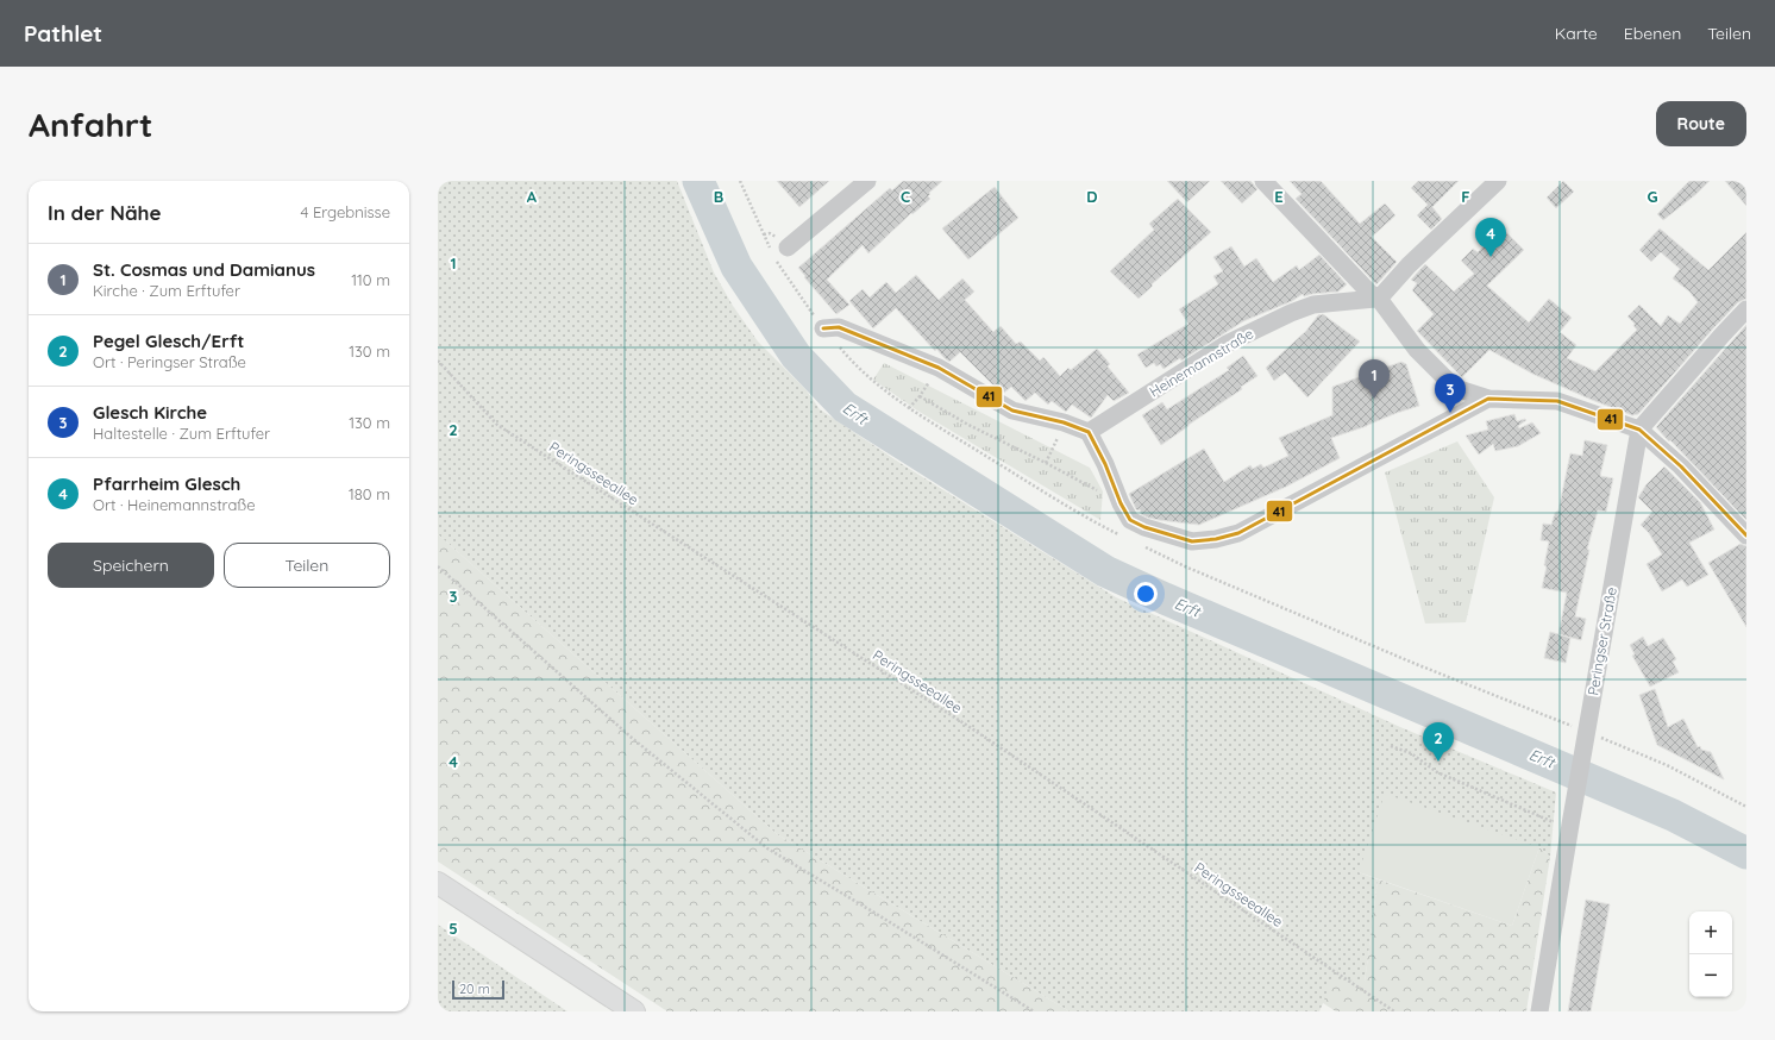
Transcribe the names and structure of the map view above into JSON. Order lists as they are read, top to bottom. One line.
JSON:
{"streets":{"street":["Heinemannstraße","Peringser Straße"],"path":["Peringsseeallee"]},"water":["Erft"],"lines":["transit line 41"],"scale_bar":"20 m","page":{"header":"Pathlet","nav":["Karte","Ebenen","Teilen"],"buttons":["Route",["Speichern","Teilen"]],"title":"Anfahrt","heading":["In der Nähe","4 Ergebnisse"],"pins":["4","1","3","2"],"list":[{"mark":"1","name":"St. Cosmas und Damianus","note":"Kirche · Zum Erftufer","value":"110 m"},{"mark":"2","name":"Pegel Glesch/Erft","note":"Ort · Peringser Straße","value":"130 m"},{"mark":"3","name":"Glesch Kirche","note":"Haltestelle · Zum Erftufer","value":"130 m"},{"mark":"4","name":"Pfarrheim Glesch","note":"Ort · Heinemannstraße","value":"180 m"}],"map_buttons":["+","−"],"scale":"20 m"},"grid":{"columns":["A","B","C","D","E","F","G"],"rows":["1","2","3","4","5"]}}
